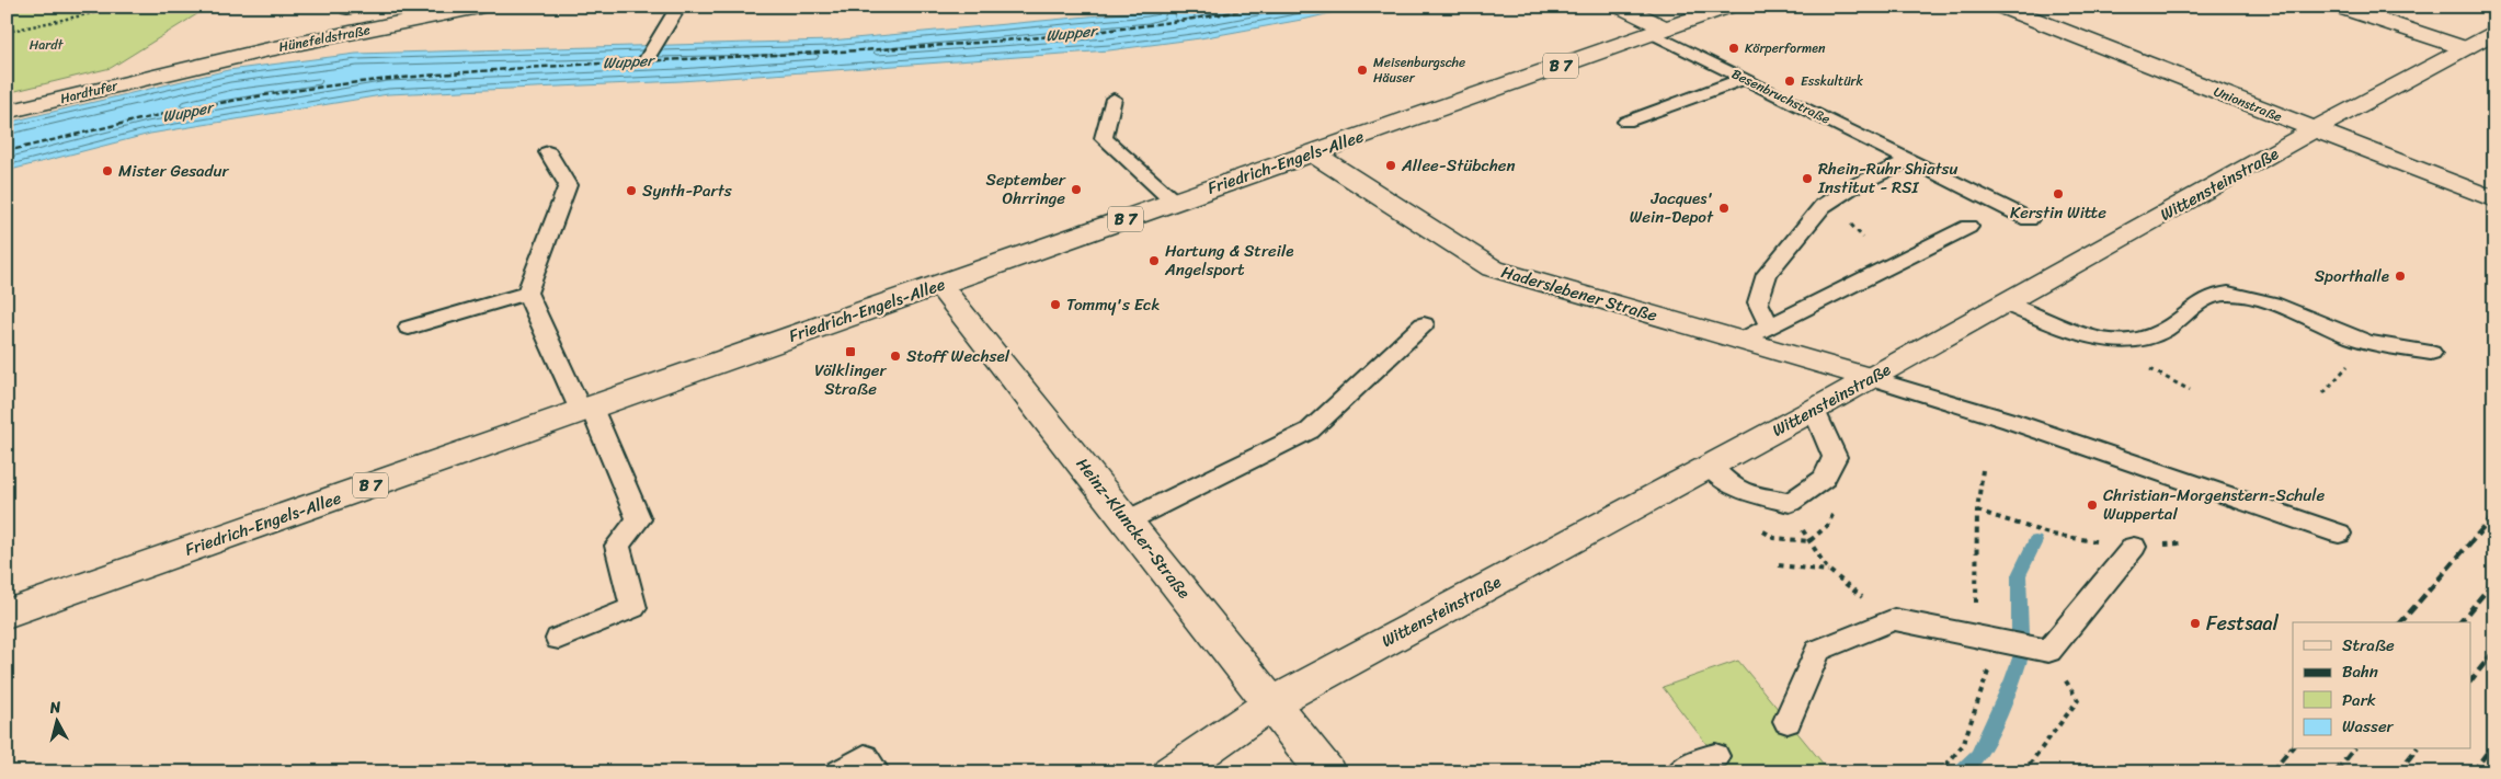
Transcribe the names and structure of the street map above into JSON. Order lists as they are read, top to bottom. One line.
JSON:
{"streets":{"street":["Hünefeldstraße","B 7","Hardtufer","Unionstraße","Friedrich-Engels-Allee","Wittensteinstraße","Haderslebener Straße","Heinz-Kluncker-Straße"],"lane":["Besenbruchstraße"]},"crossings":[["Hünefeldstraße","Hardtufer"],["Besenbruchstraße","Friedrich-Engels-Allee"],["Unionstraße","Wittensteinstraße"],["Friedrich-Engels-Allee","Haderslebener Straße"],["Friedrich-Engels-Allee","Heinz-Kluncker-Straße"],["Wittensteinstraße","Haderslebener Straße"],["Wittensteinstraße","Heinz-Kluncker-Straße"]],"water":["Wupper"],"parks":["Hardt"],"places":{"other":["Körperformen","Meisenburgsche Häuser","Esskultürk","Allee-Stübchen","Mister Gesadur","Rhein-Ruhr Shiatsu Institut - RSI","September Ohrringe","Synth-Parts","Kerstin Witte","Jacques' Wein-Depot","Hartung & Streile Angelsport","Sporthalle","Tommy's Eck","Stoff Wechsel","Christian-Morgenstern-Schule Wuppertal","Festsaal"],"transit":["Völklinger Straße"]},"legend":["Straße","Bahn","Park","Wasser"],"north":"top"}
